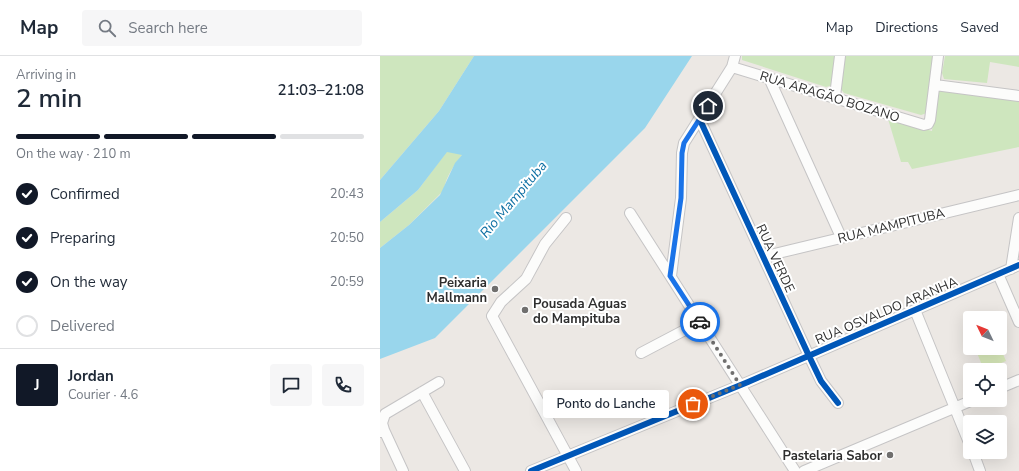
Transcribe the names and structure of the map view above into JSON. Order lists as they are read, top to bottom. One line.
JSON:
{"streets":{"street":["RUA ARAGÃO BOZANO","RUA MAMPITUBA","RUA VERDE","RUA OSVALDO ARANHA"]},"crossings":[["RUA MAMPITUBA","RUA VERDE"],["RUA VERDE","RUA OSVALDO ARANHA"]],"water":["Rio Mampituba"],"places":["Peixaria Mallmann","Pousada Aguas do Mampituba","Ponto do Lanche","Pastelaria Sabor"],"north":"top left","page":{"header":"Map","search":"Search here","nav":["Map","Directions","Saved"],"heading":["2 min","Arriving in","21:03–21:08"],"panel":["Jordan","Courier · 4.6"],"bar":"On the way · 210 m","list":[["Confirmed","20:43"],["Preparing","20:50"],["On the way","20:59"],"Delivered"],"round":"J","bubble":"Ponto do Lanche"}}
